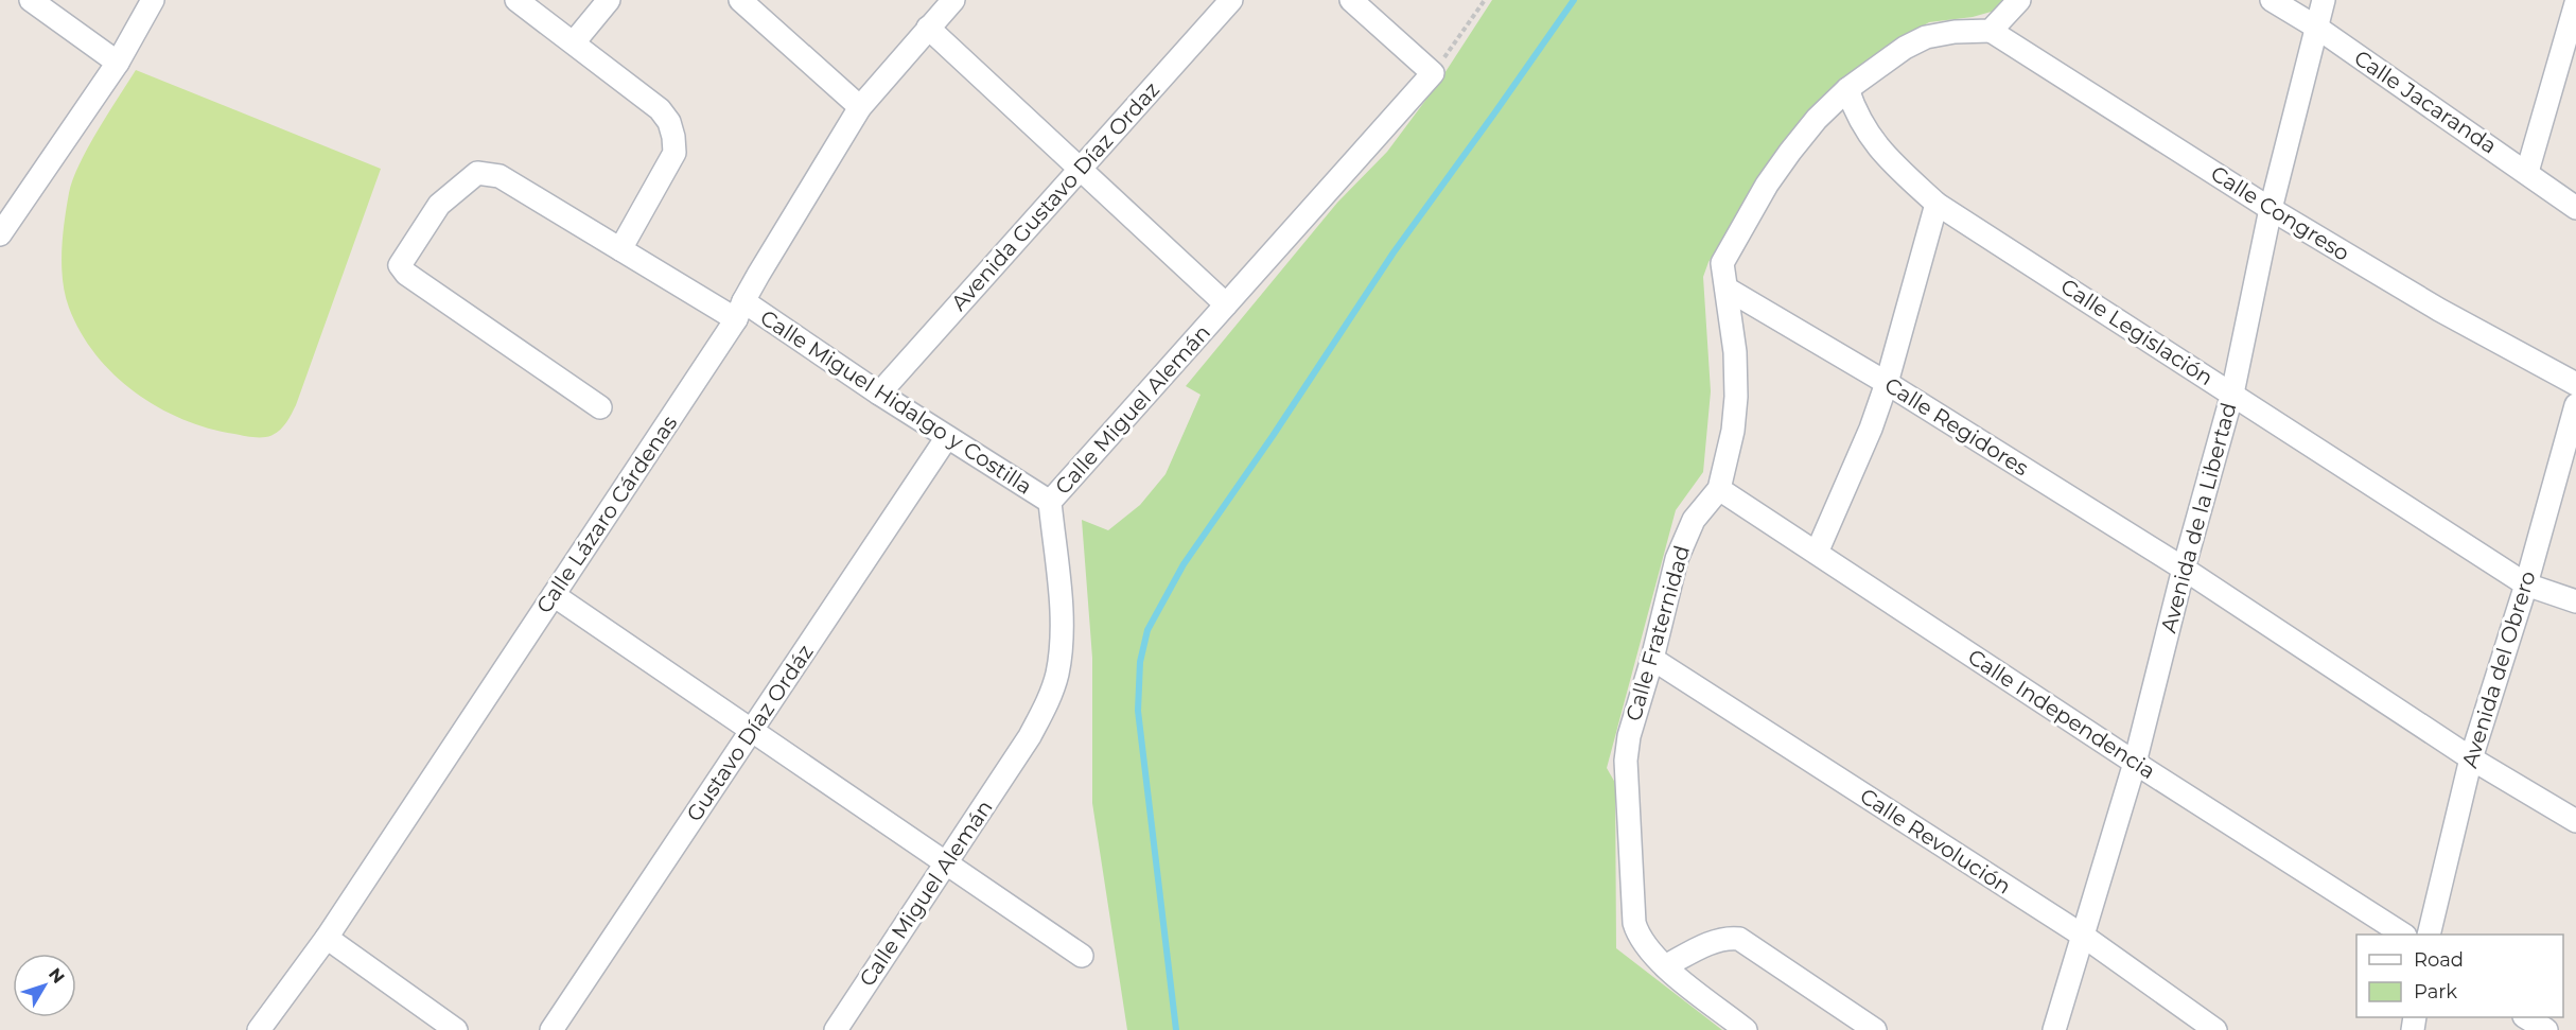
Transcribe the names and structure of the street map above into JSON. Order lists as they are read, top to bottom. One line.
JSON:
{"streets":{"street":["Calle Jacaranda","Avenida Gustavo Díaz Ordaz","Calle Congreso","Calle Legislación","Calle Miguel Hidalgo y Costilla","Calle Miguel Alemán","Calle Regidores","Calle Lázaro Cárdenas","Avenida de la Libertad","Calle Fraternidad","Avenida del Obrero","Calle Independencia","Gustavo Díaz Ordáz","Calle Revolución"]},"crossings":[["Calle Jacaranda","Avenida de la Libertad"],["Avenida Gustavo Díaz Ordaz","Calle Miguel Hidalgo y Costilla"],["Calle Congreso","Avenida de la Libertad"],["Calle Congreso","Calle Fraternidad"],["Calle Legislación","Avenida de la Libertad"],["Calle Legislación","Calle Fraternidad"],["Calle Legislación","Avenida del Obrero"],["Calle Miguel Hidalgo y Costilla","Calle Miguel Alemán"],["Calle Miguel Hidalgo y Costilla","Calle Lázaro Cárdenas"],["Calle Miguel Hidalgo y Costilla","Gustavo Díaz Ordáz"],["Calle Regidores","Avenida de la Libertad"],["Calle Regidores","Calle Fraternidad"],["Calle Regidores","Avenida del Obrero"],["Avenida de la Libertad","Calle Independencia"],["Avenida de la Libertad","Calle Revolución"],["Calle Fraternidad","Calle Independencia"],["Calle Fraternidad","Calle Revolución"]],"legend":["Road","Park"],"north":"top right"}
